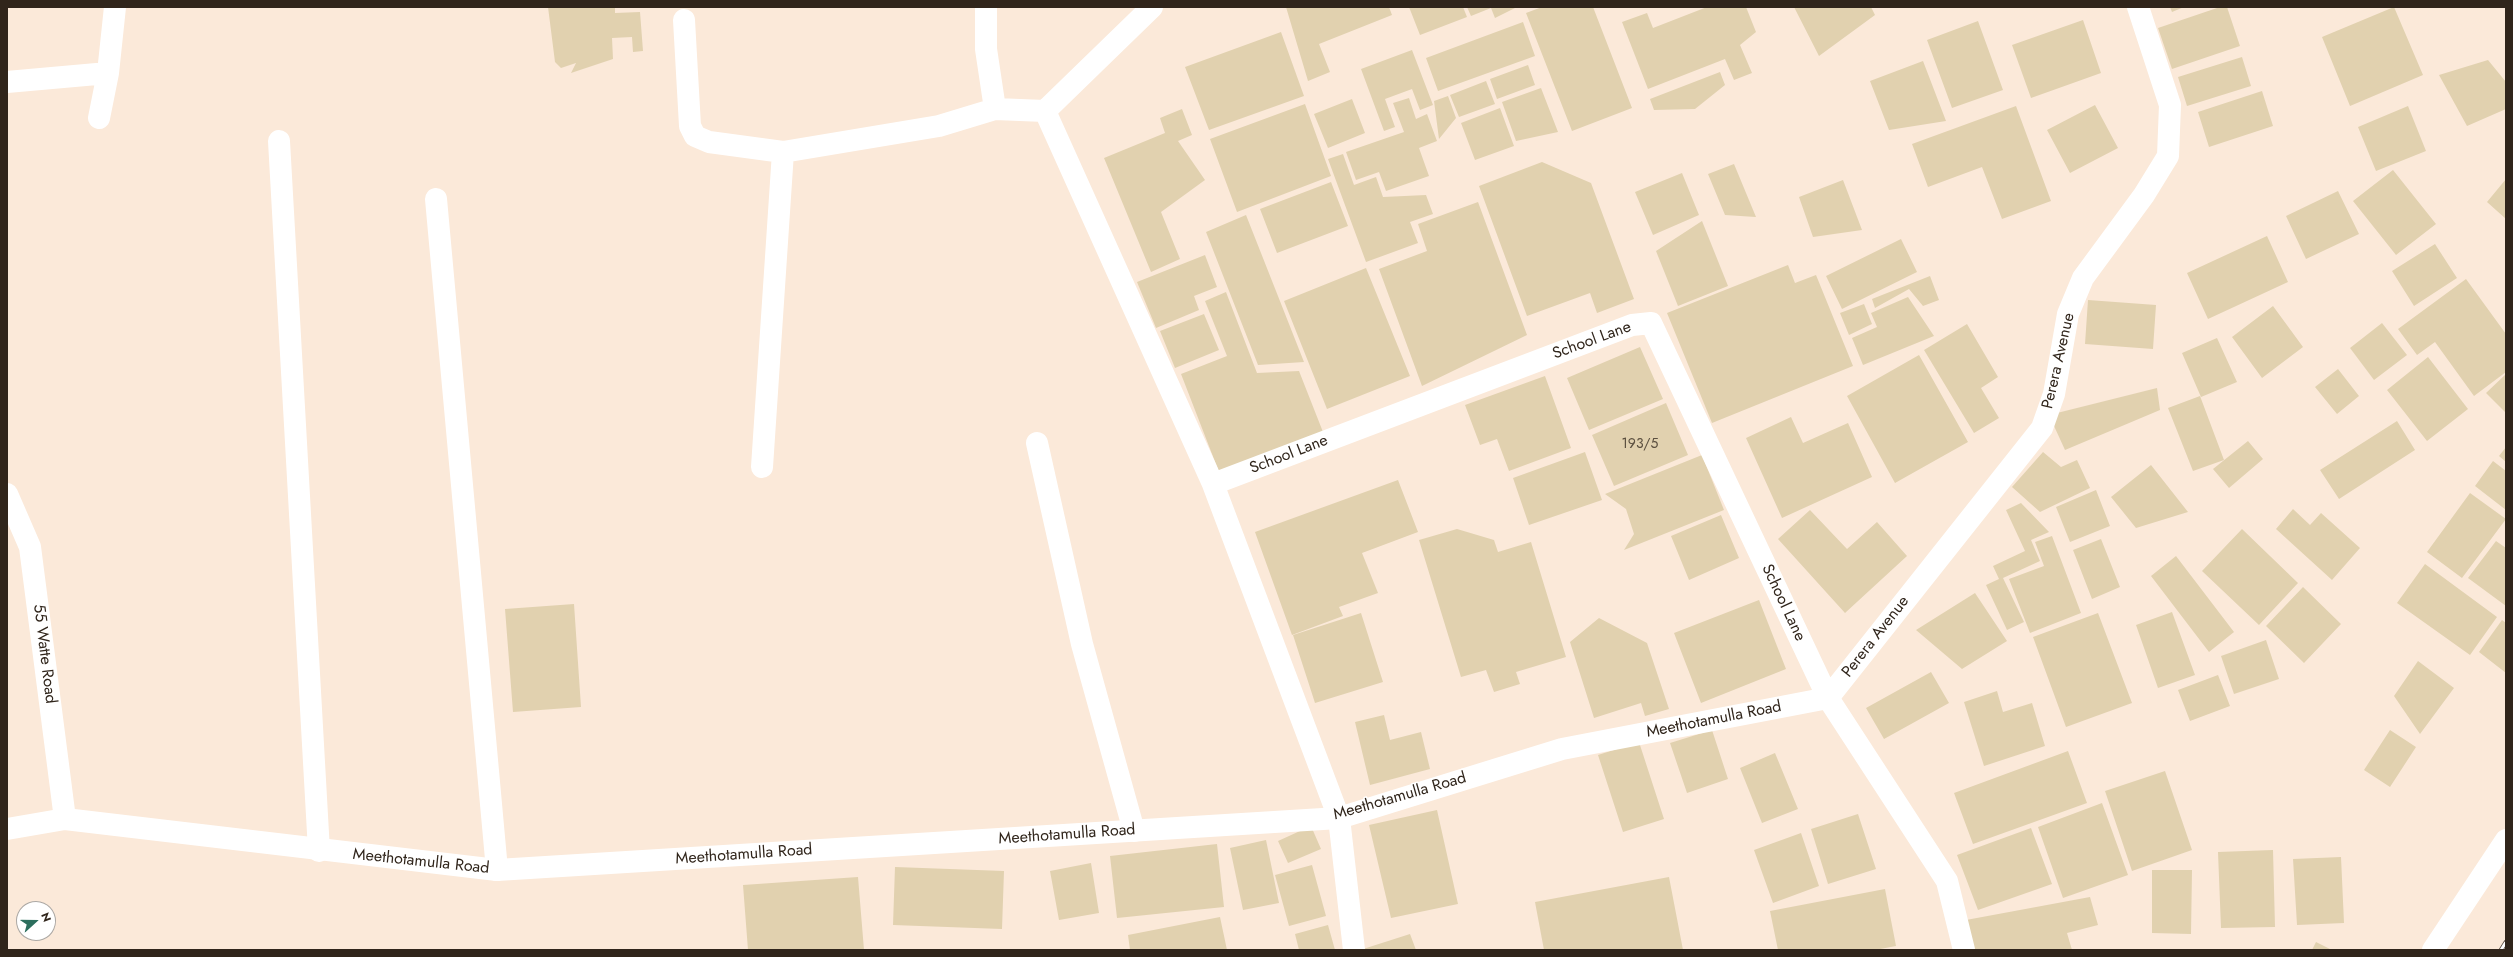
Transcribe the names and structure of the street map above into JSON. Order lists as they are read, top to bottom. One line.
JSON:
{"streets":{"street":["School Lane","Perera Avenue","55 Watte Road","Meethotamulla Road"]},"crossings":[["School Lane","Perera Avenue"],["School Lane","Meethotamulla Road"],["Perera Avenue","Meethotamulla Road"],["55 Watte Road","Meethotamulla Road"]],"house_numbers":["193/5"],"north":"right"}
